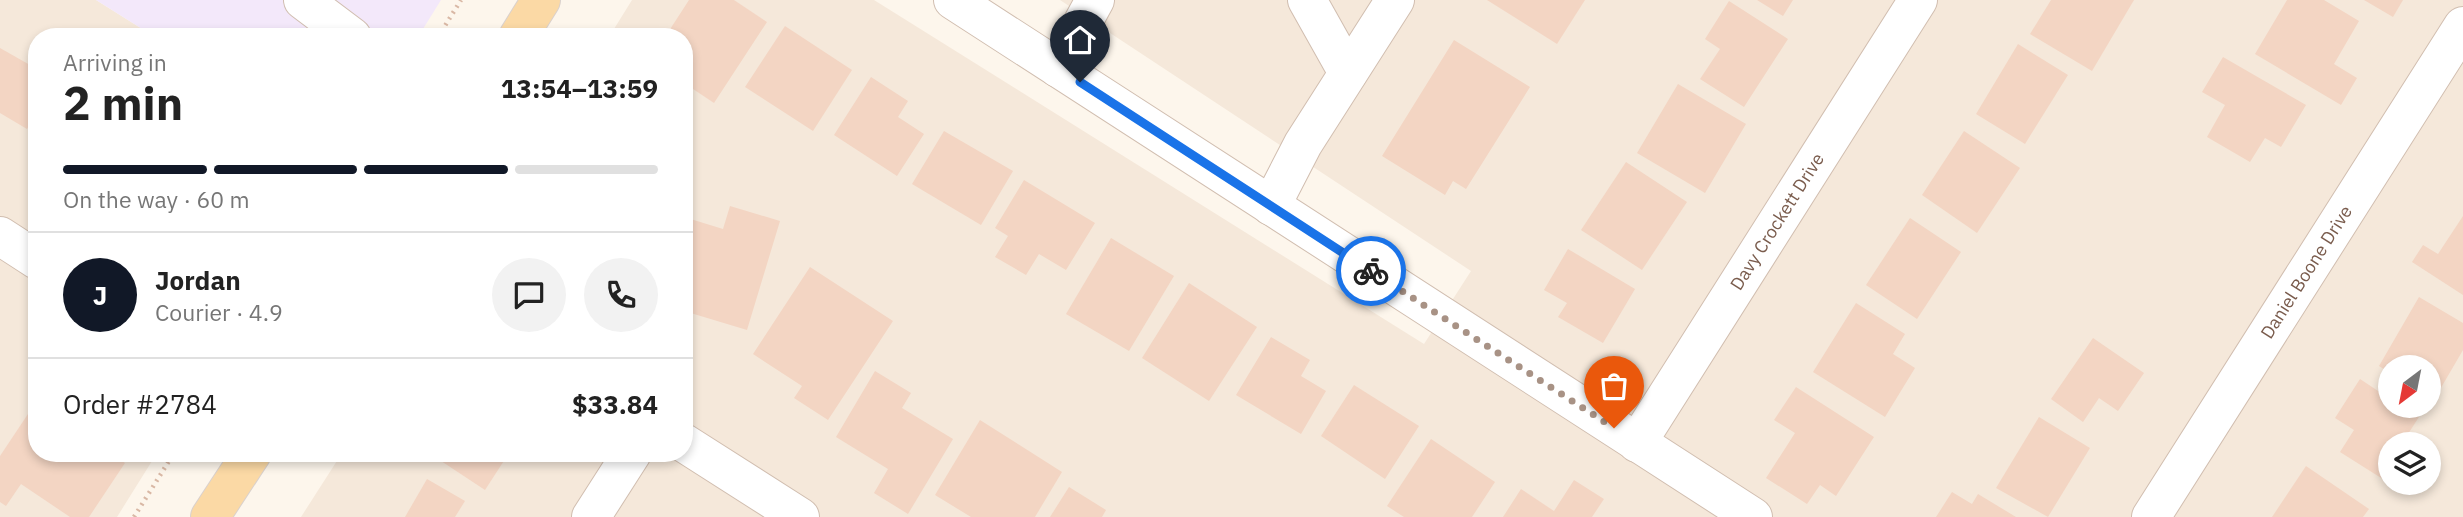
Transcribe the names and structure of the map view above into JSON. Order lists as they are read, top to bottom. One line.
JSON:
{"streets":{"street":["Davy Crockett Drive","Daniel Boone Drive"]},"north":"bottom left","page":{"heading":["2 min","Arriving in","13:54–13:59"],"panel":["Jordan","Courier · 4.9","Order #2784","$33.84"],"bar":"On the way · 60 m","round":"J"}}
